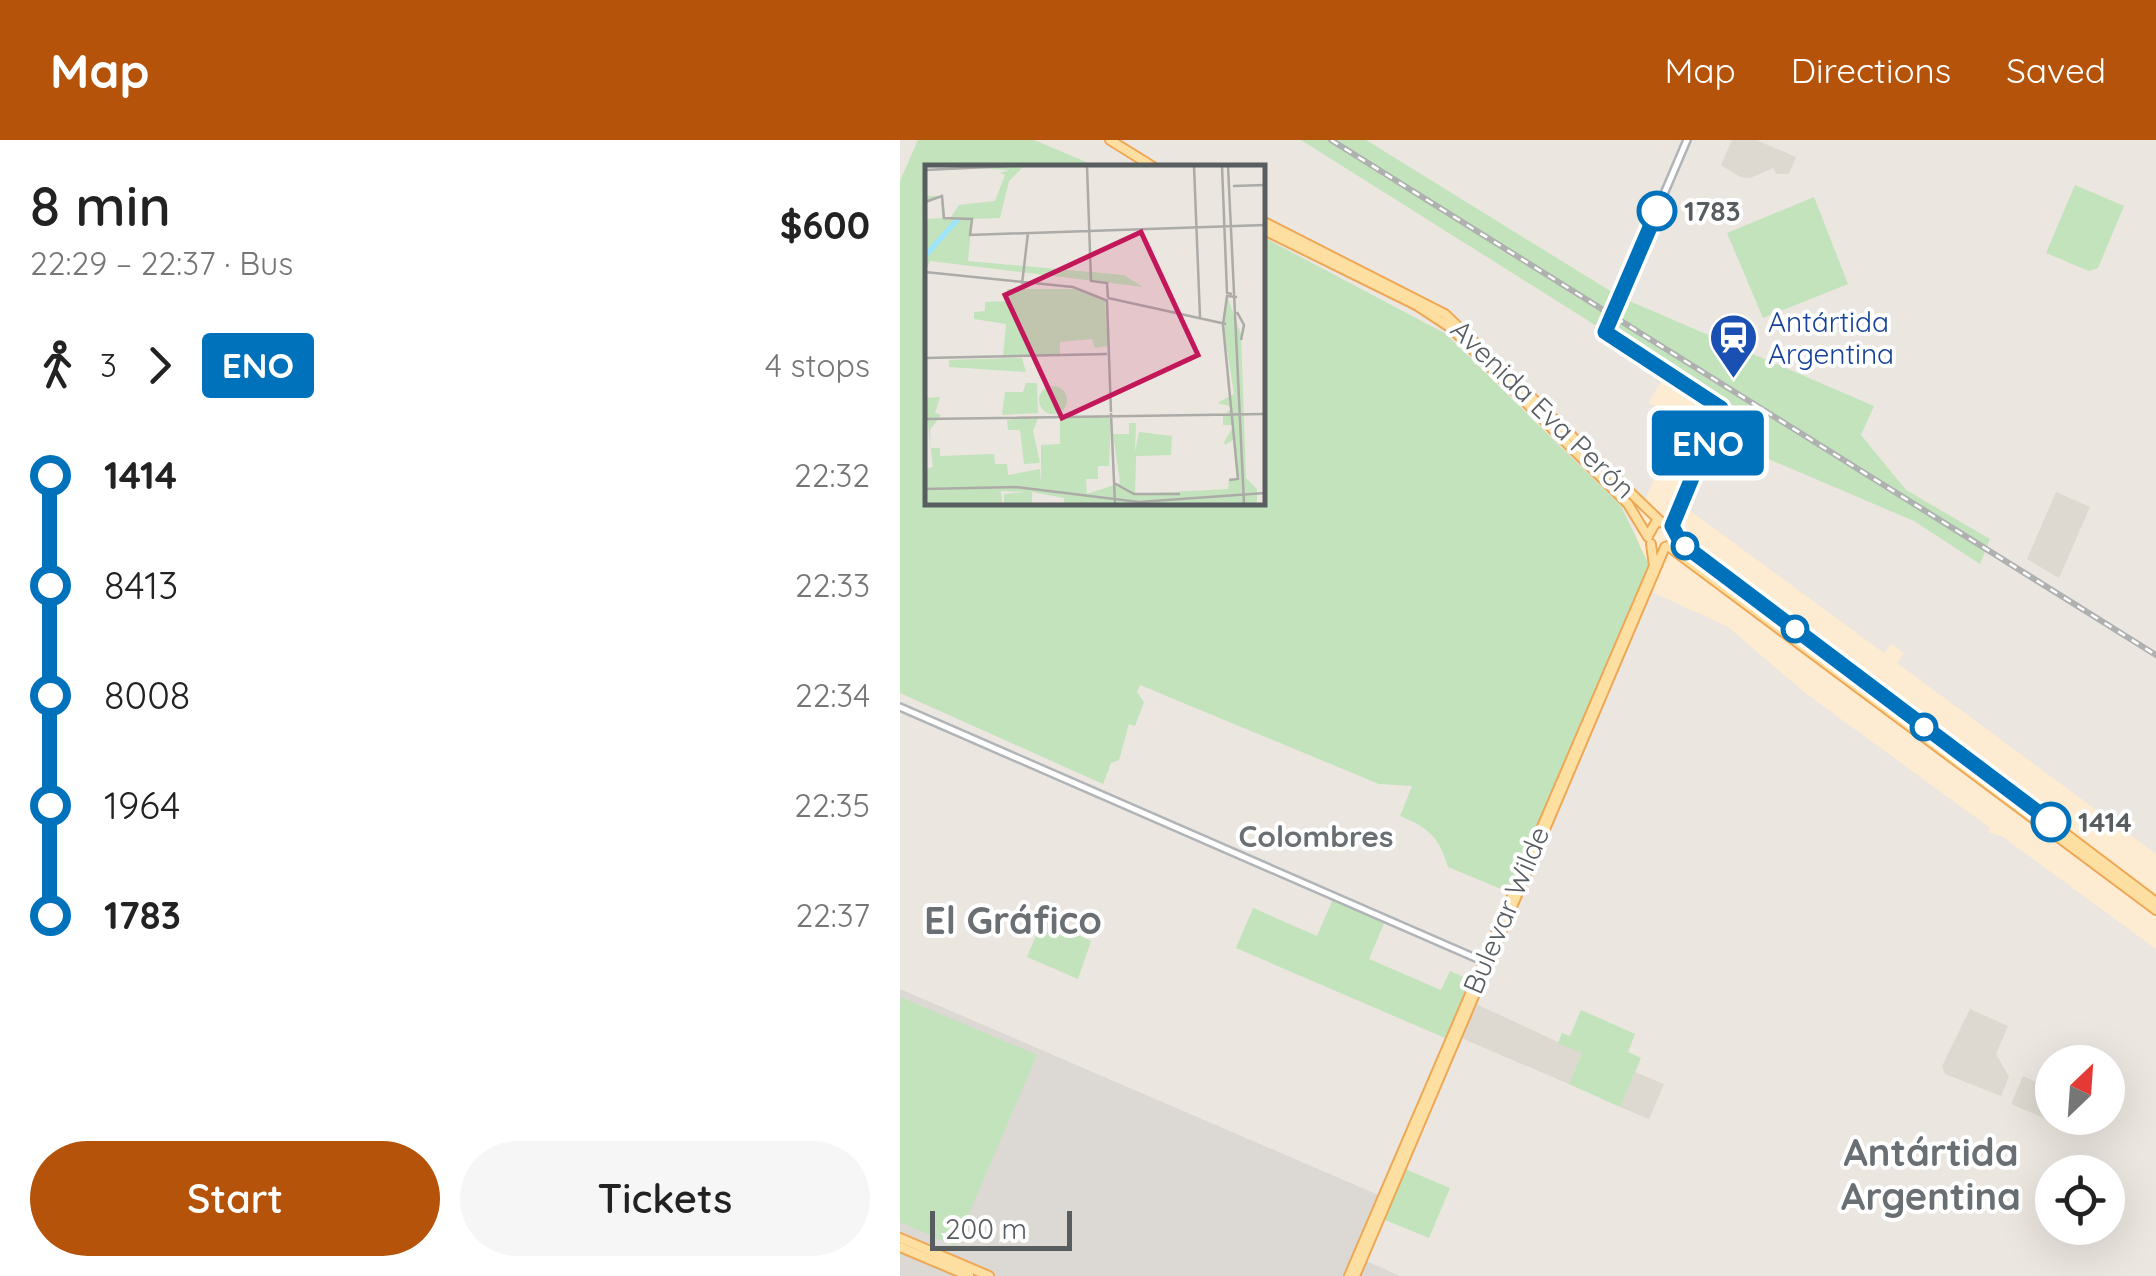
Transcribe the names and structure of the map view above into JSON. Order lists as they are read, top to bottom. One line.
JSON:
{"streets":{"main road":["Avenida Eva Perón","Bulevar Wilde"]},"crossings":[["Avenida Eva Perón","Bulevar Wilde"]],"districts":["Colombres","El Gráfico","Antártida Argentina"],"places":{"other":["1783","1414"],"station":["Antártida Argentina"]},"lines":["bus line ENO"],"scale_bar":"200 m","north":"top right","page":{"header":"Map","nav":["Map","Directions","Saved"],"heading":["8 min","22:29 – 22:37 · Bus","$600"],"on_map":"ENO","legs":["3","ENO","4 stops"],"list":[{"name":"1414","value":"22:32"},{"name":"8413","value":"22:33"},{"name":"8008","value":"22:34"},{"name":"1964","value":"22:35"},{"name":"1783","value":"22:37"}],"buttons":["Start","Tickets"],"scale":"200 m"}}
